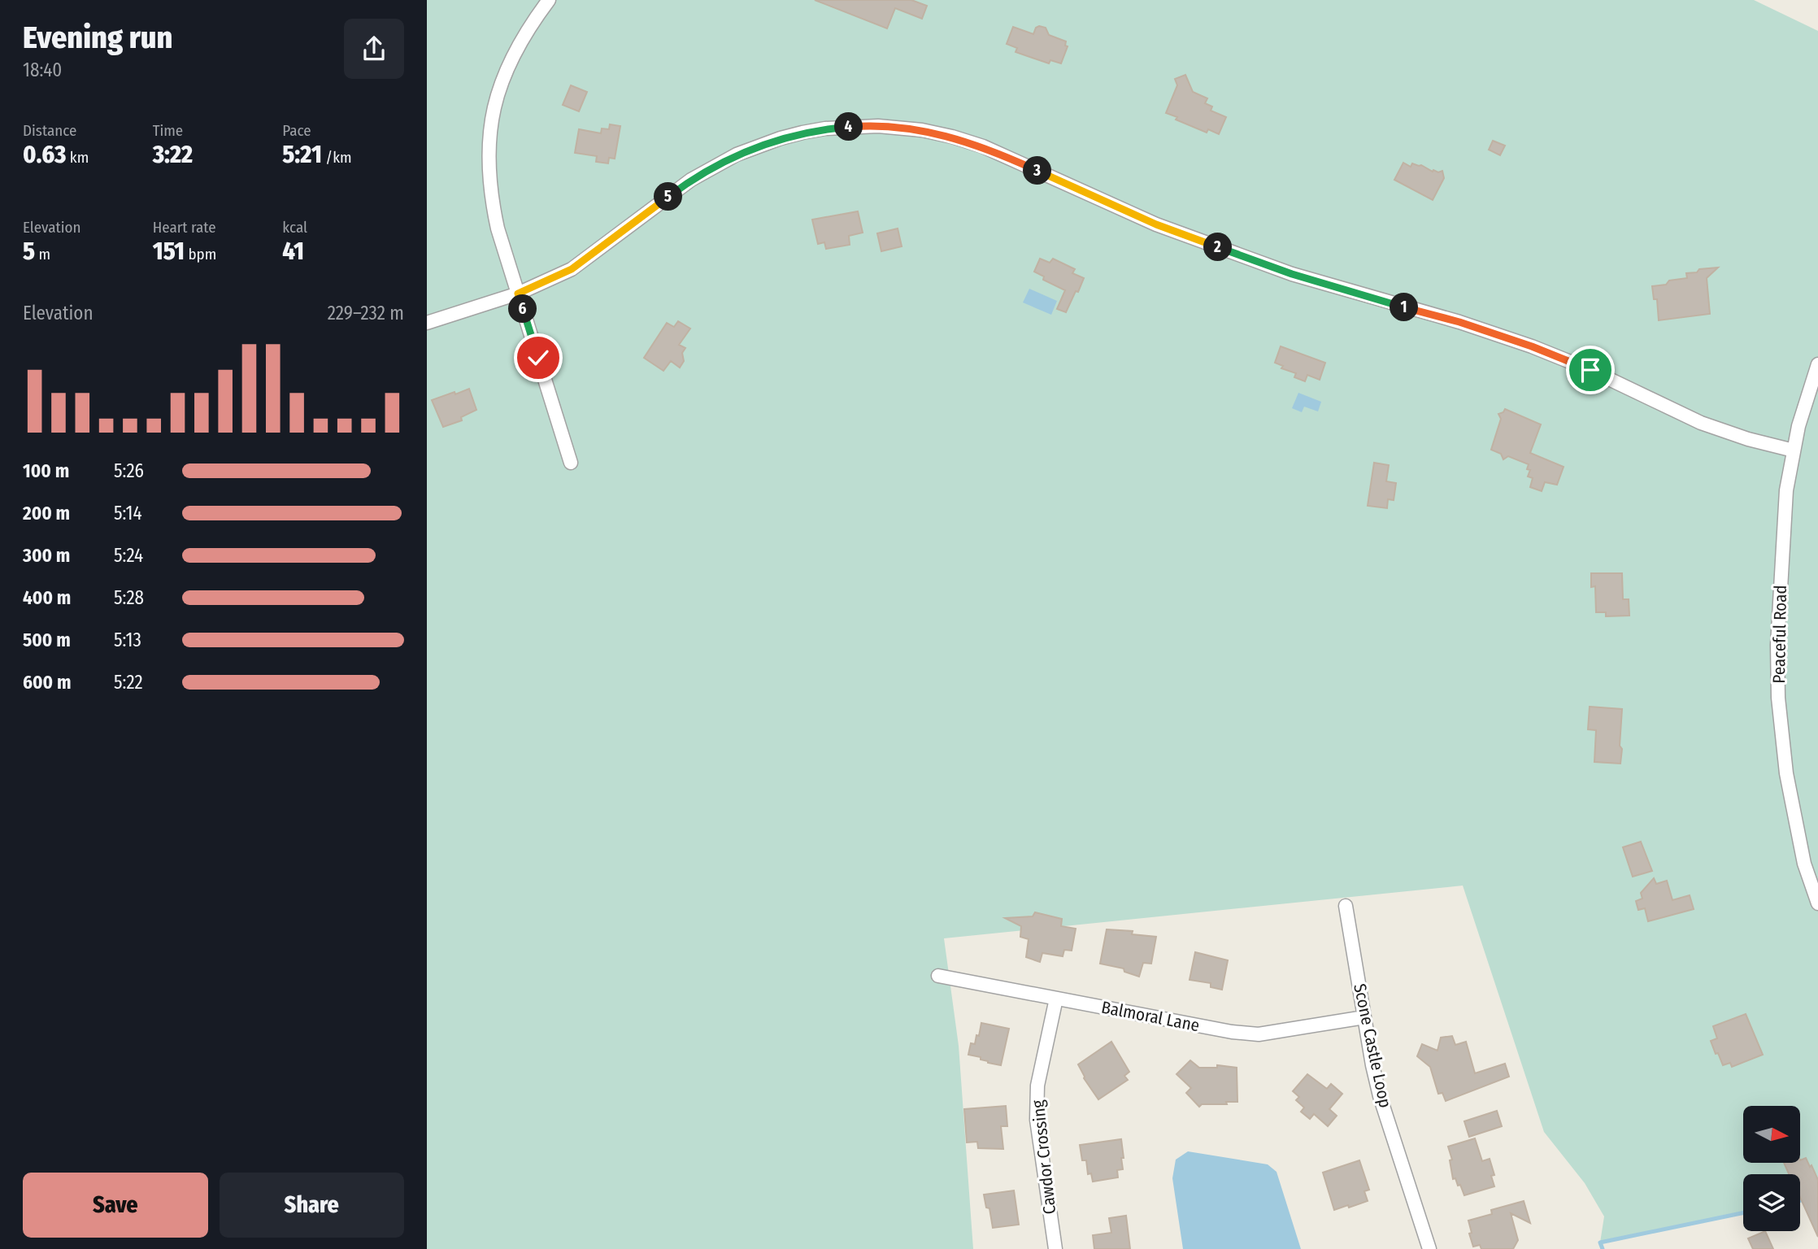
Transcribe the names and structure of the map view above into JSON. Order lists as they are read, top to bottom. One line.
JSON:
{"streets":{"street":["Peaceful Road","Balmoral Lane","Scone Castle Loop","Cawdor Crossing"]},"crossings":[["Balmoral Lane","Scone Castle Loop"],["Balmoral Lane","Cawdor Crossing"]],"north":"right","page":{"heading":["Evening run","18:40"],"stats":[["Distance","0.63 km"],["Time","3:22"],["Pace","5:21 /km"],["Elevation","5 m"],["Heart rate","151 bpm"],["kcal","41"]],"pins":["4","3","5","2","1","6"],"chart":["Elevation","229–232 m"],"list":[{"name":"100 m","note":"5:26"},{"name":"200 m","note":"5:14"},{"name":"300 m","note":"5:24"},{"name":"400 m","note":"5:28"},{"name":"500 m","note":"5:13"},{"name":"600 m","note":"5:22"}],"buttons":["Save","Share"]}}
